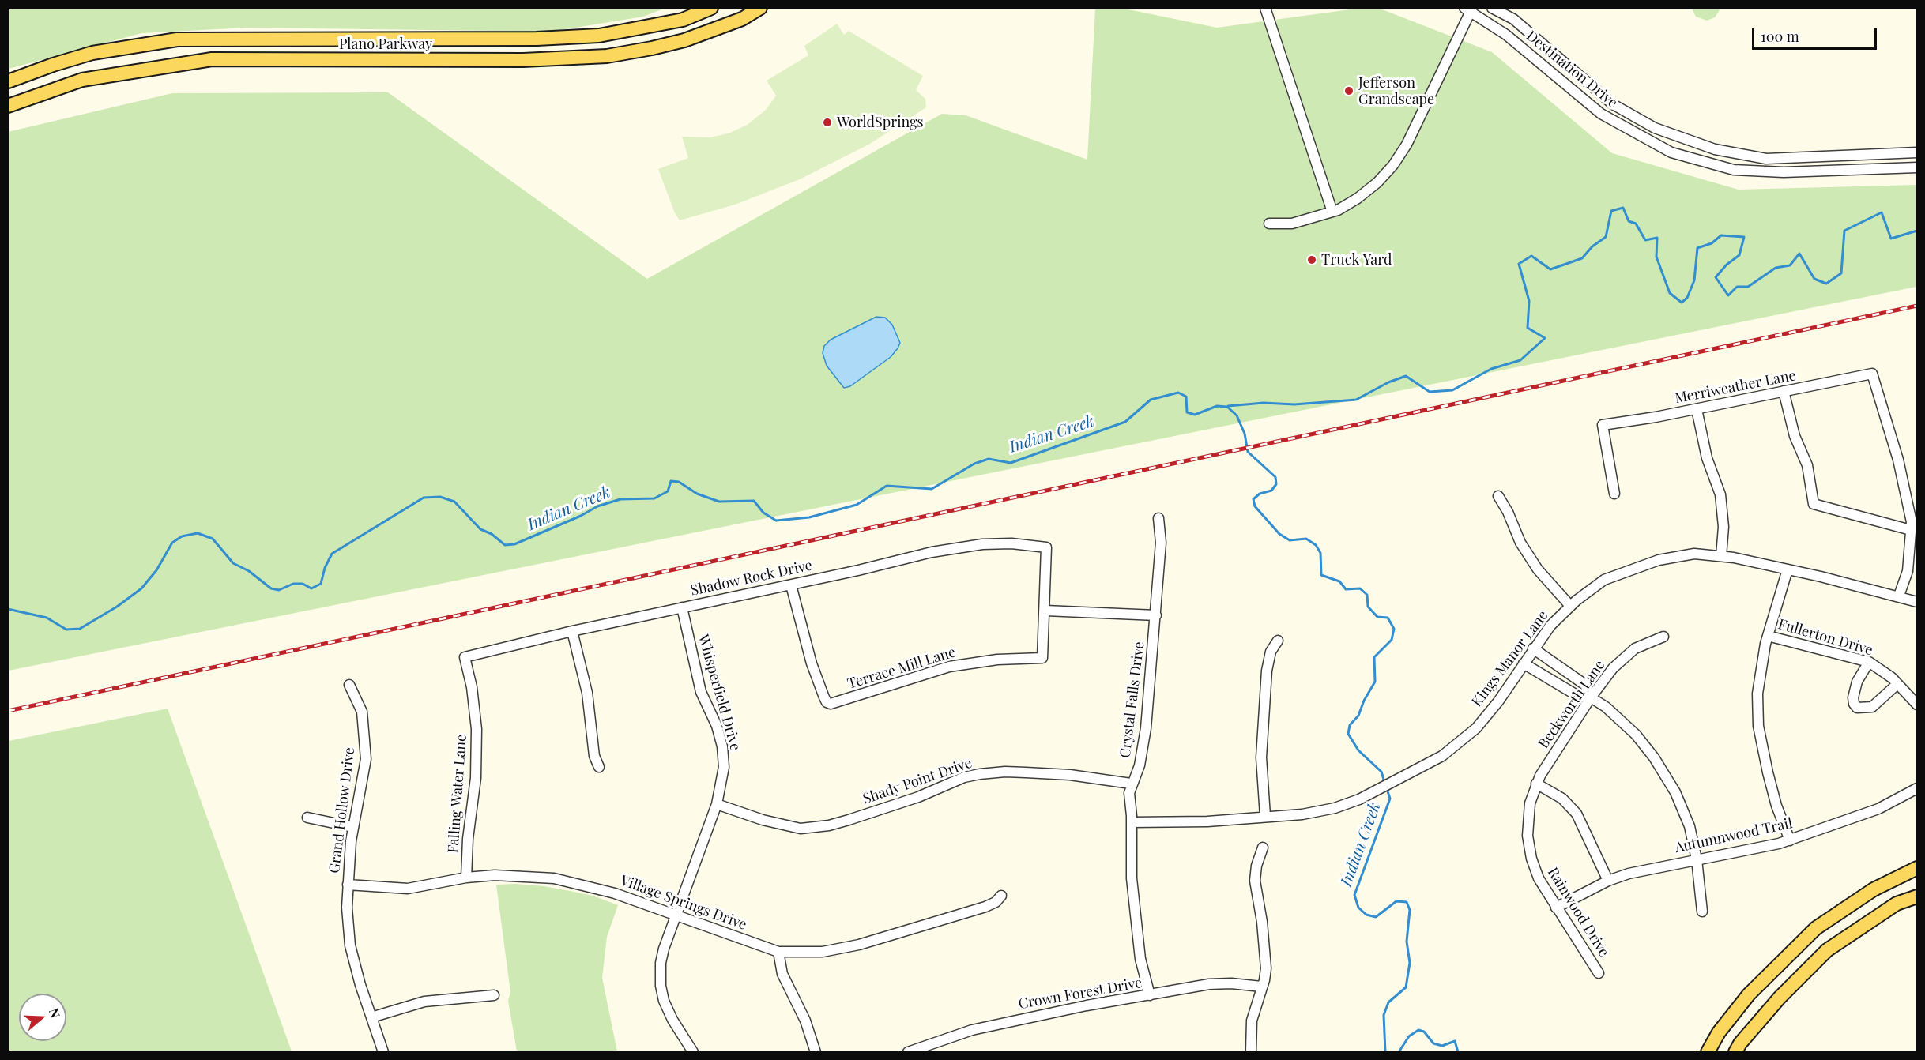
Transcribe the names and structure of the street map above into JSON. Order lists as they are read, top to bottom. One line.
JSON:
{"streets":{"main road":["Plano Parkway"],"street":["Destination Drive","Merriweather Lane","Shadow Rock Drive","Fullerton Drive","Kings Manor Lane","Terrace Mill Lane","Whisperfield Drive","Crystal Falls Drive","Beckworth Lane","Shady Point Drive","Falling Water Lane","Grand Hollow Drive","Autumnwood Trail","Village Springs Drive","Rainwood Drive","Crown Forest Drive"]},"crossings":[["Shadow Rock Drive","Terrace Mill Lane"],["Shadow Rock Drive","Whisperfield Drive"],["Shadow Rock Drive","Falling Water Lane"],["Kings Manor Lane","Crystal Falls Drive"],["Whisperfield Drive","Shady Point Drive"],["Whisperfield Drive","Village Springs Drive"],["Crystal Falls Drive","Shady Point Drive"],["Crystal Falls Drive","Crown Forest Drive"],["Beckworth Lane","Rainwood Drive"],["Falling Water Lane","Village Springs Drive"],["Grand Hollow Drive","Village Springs Drive"],["Autumnwood Trail","Rainwood Drive"]],"water":["Indian Creek"],"places":["Jefferson Grandscape","WorldSprings","Truck Yard"],"scale_bar":"100 m","north":"right"}
